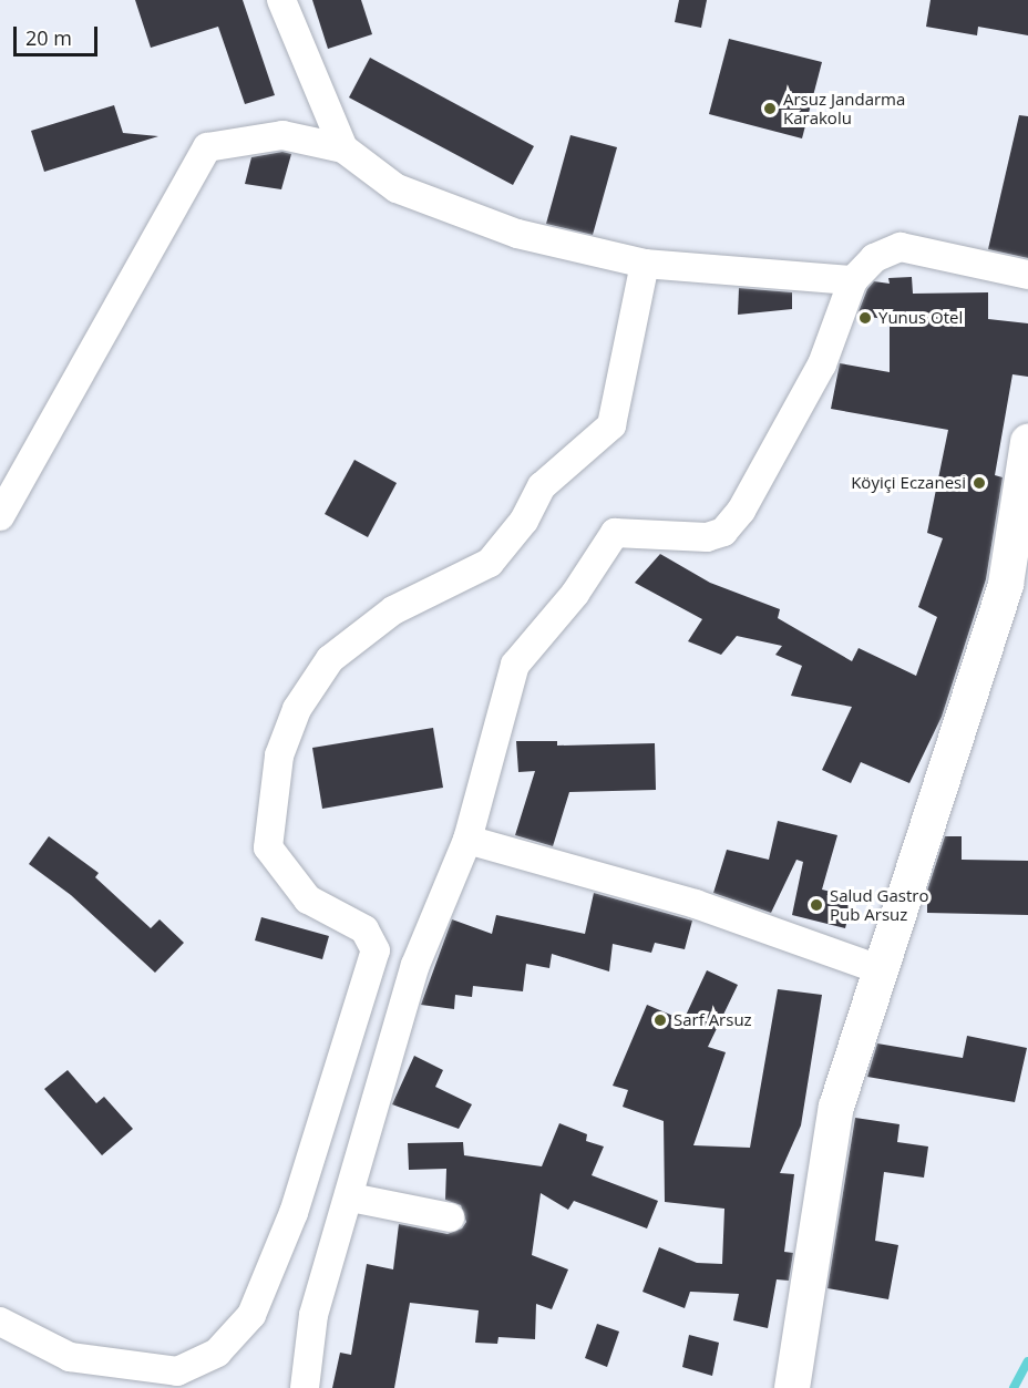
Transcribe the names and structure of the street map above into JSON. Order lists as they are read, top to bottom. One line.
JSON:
{"places":["Arsuz Jandarma Karakolu","Yunus Otel","Köyiçi Eczanesi","Salud Gastro Pub Arsuz","Sarf Arsuz"],"scale_bar":"20 m"}
